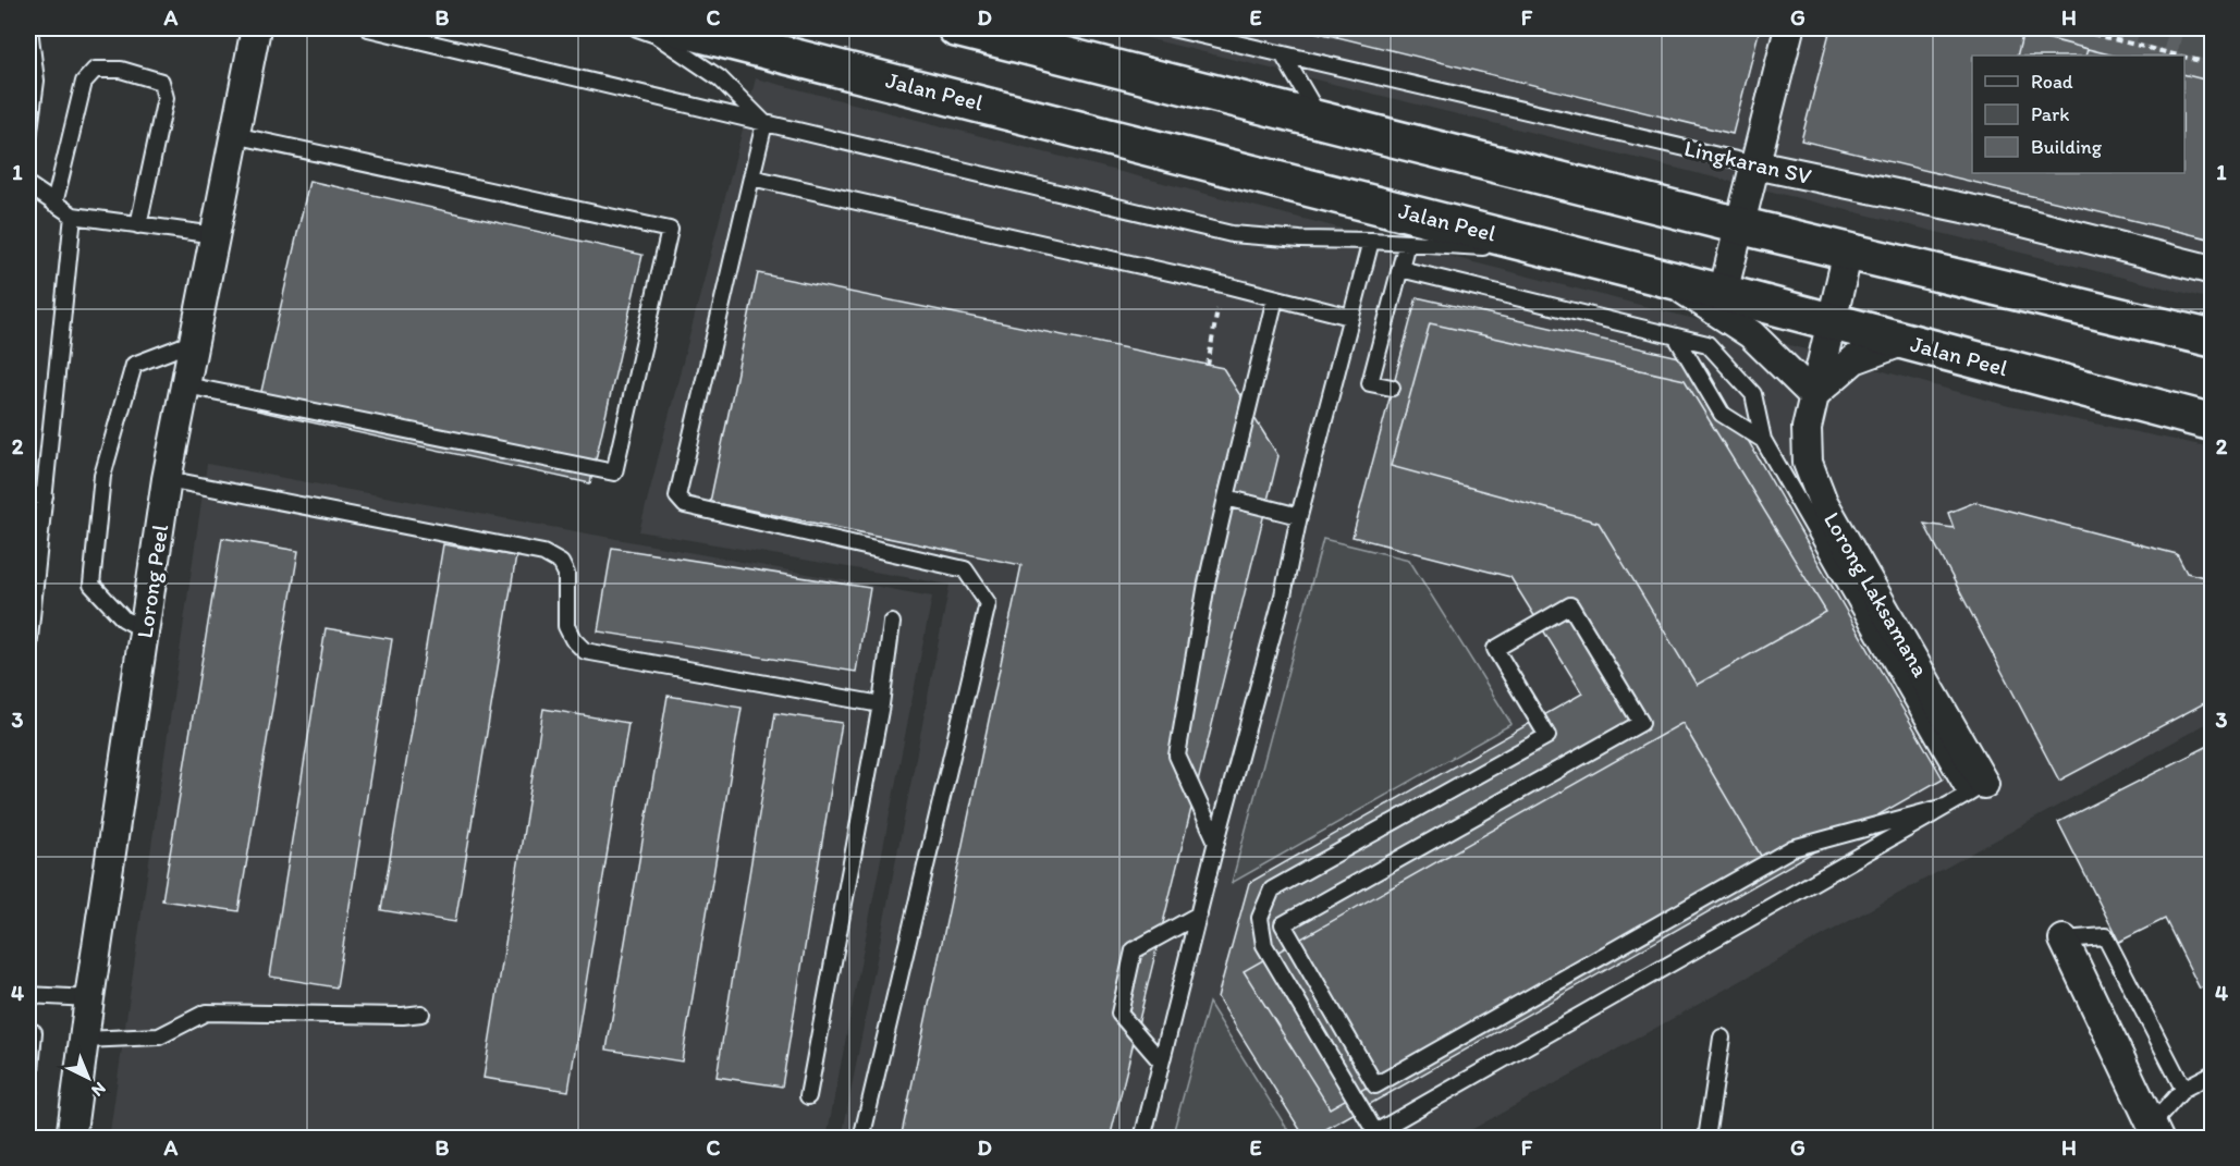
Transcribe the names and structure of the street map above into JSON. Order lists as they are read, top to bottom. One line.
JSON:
{"streets":{"street":["Jalan Peel","Lingkaran SV","Lorong Peel","Lorong Laksamana"]},"crossings":[["Jalan Peel","Lorong Laksamana"]],"legend":["Road","Park","Building"],"north":"bottom right","grid":{"columns":["A","B","C","D","E","F","G","H"],"rows":["1","2","3","4"]}}
